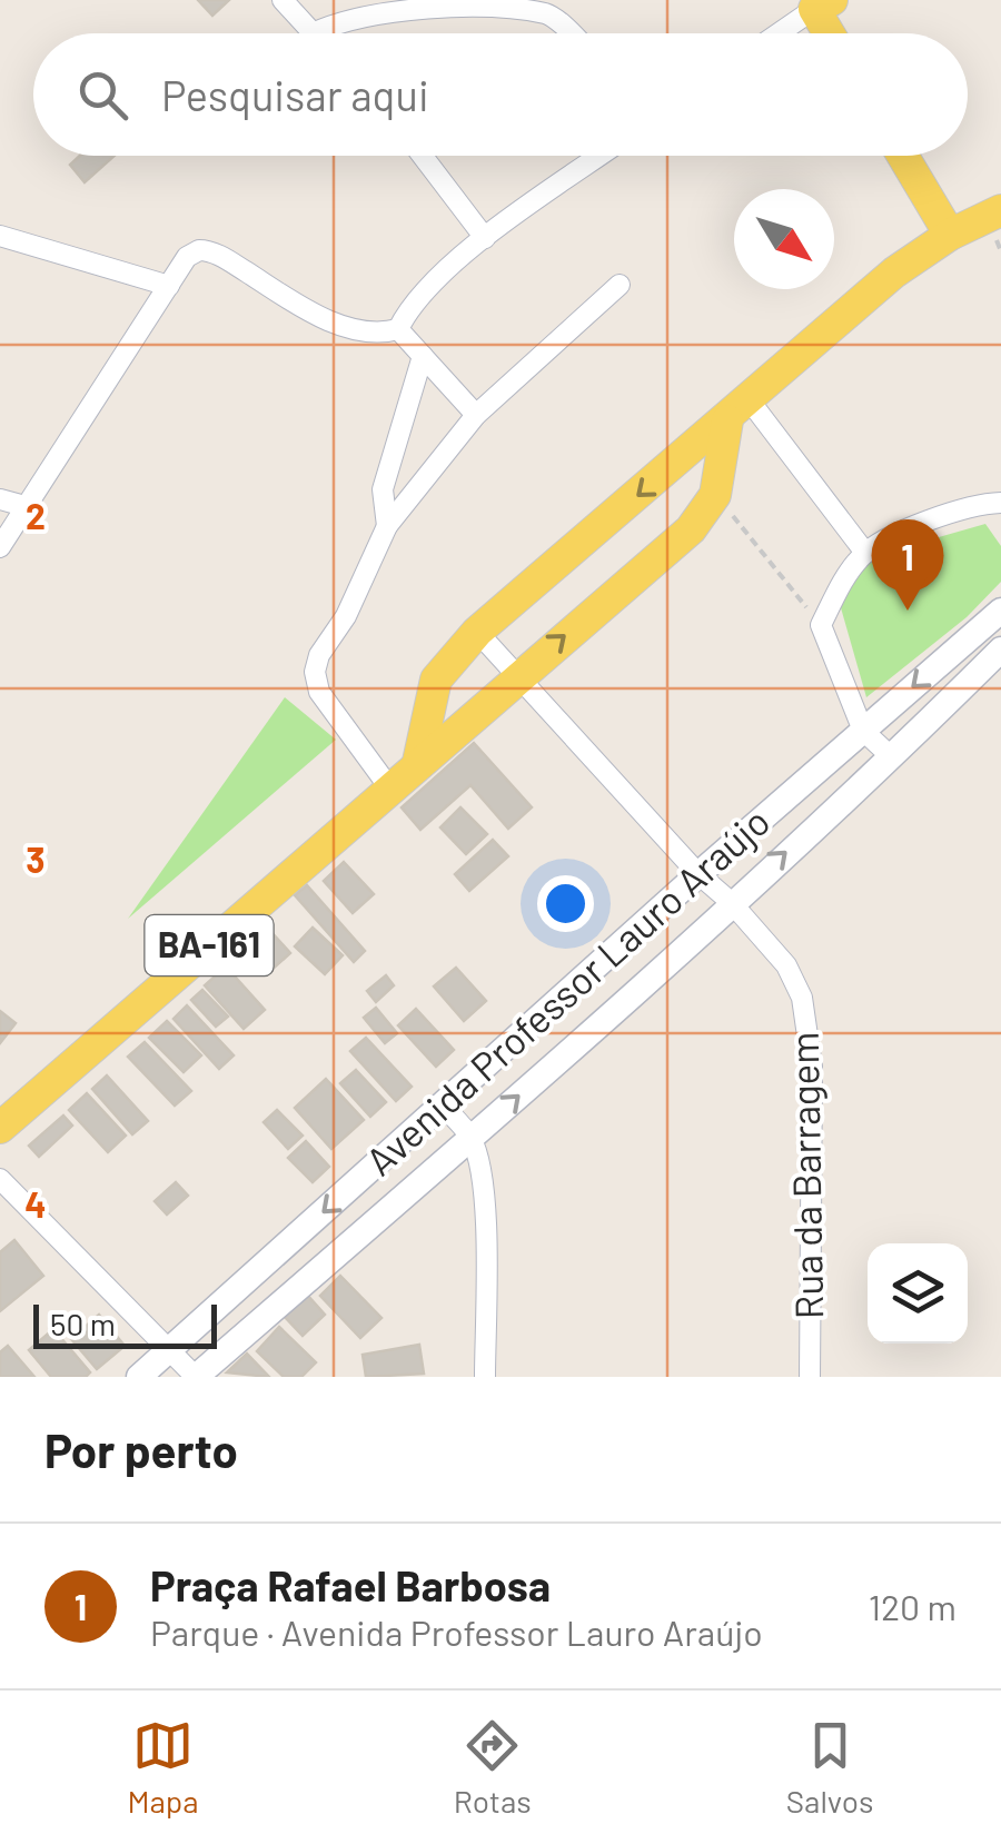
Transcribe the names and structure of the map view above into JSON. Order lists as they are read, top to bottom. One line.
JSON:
{"streets":{"main road":["BA-161"],"street":["Avenida Professor Lauro Araújo","Rua da Barragem"]},"crossings":[["BA-161","Rua da Barragem"],["Avenida Professor Lauro Araújo","Rua da Barragem"]],"scale_bar":"50 m","north":"bottom right","page":{"search":"Pesquisar aqui","pins":"1","scale":"50 m","heading":"Por perto","list":[{"mark":"1","name":"Praça Rafael Barbosa","note":"Parque · Avenida Professor Lauro Araújo","value":"120 m"}],"nav":["Mapa","Rotas","Salvos"]},"grid":{"rows":["2","3","4"]}}
